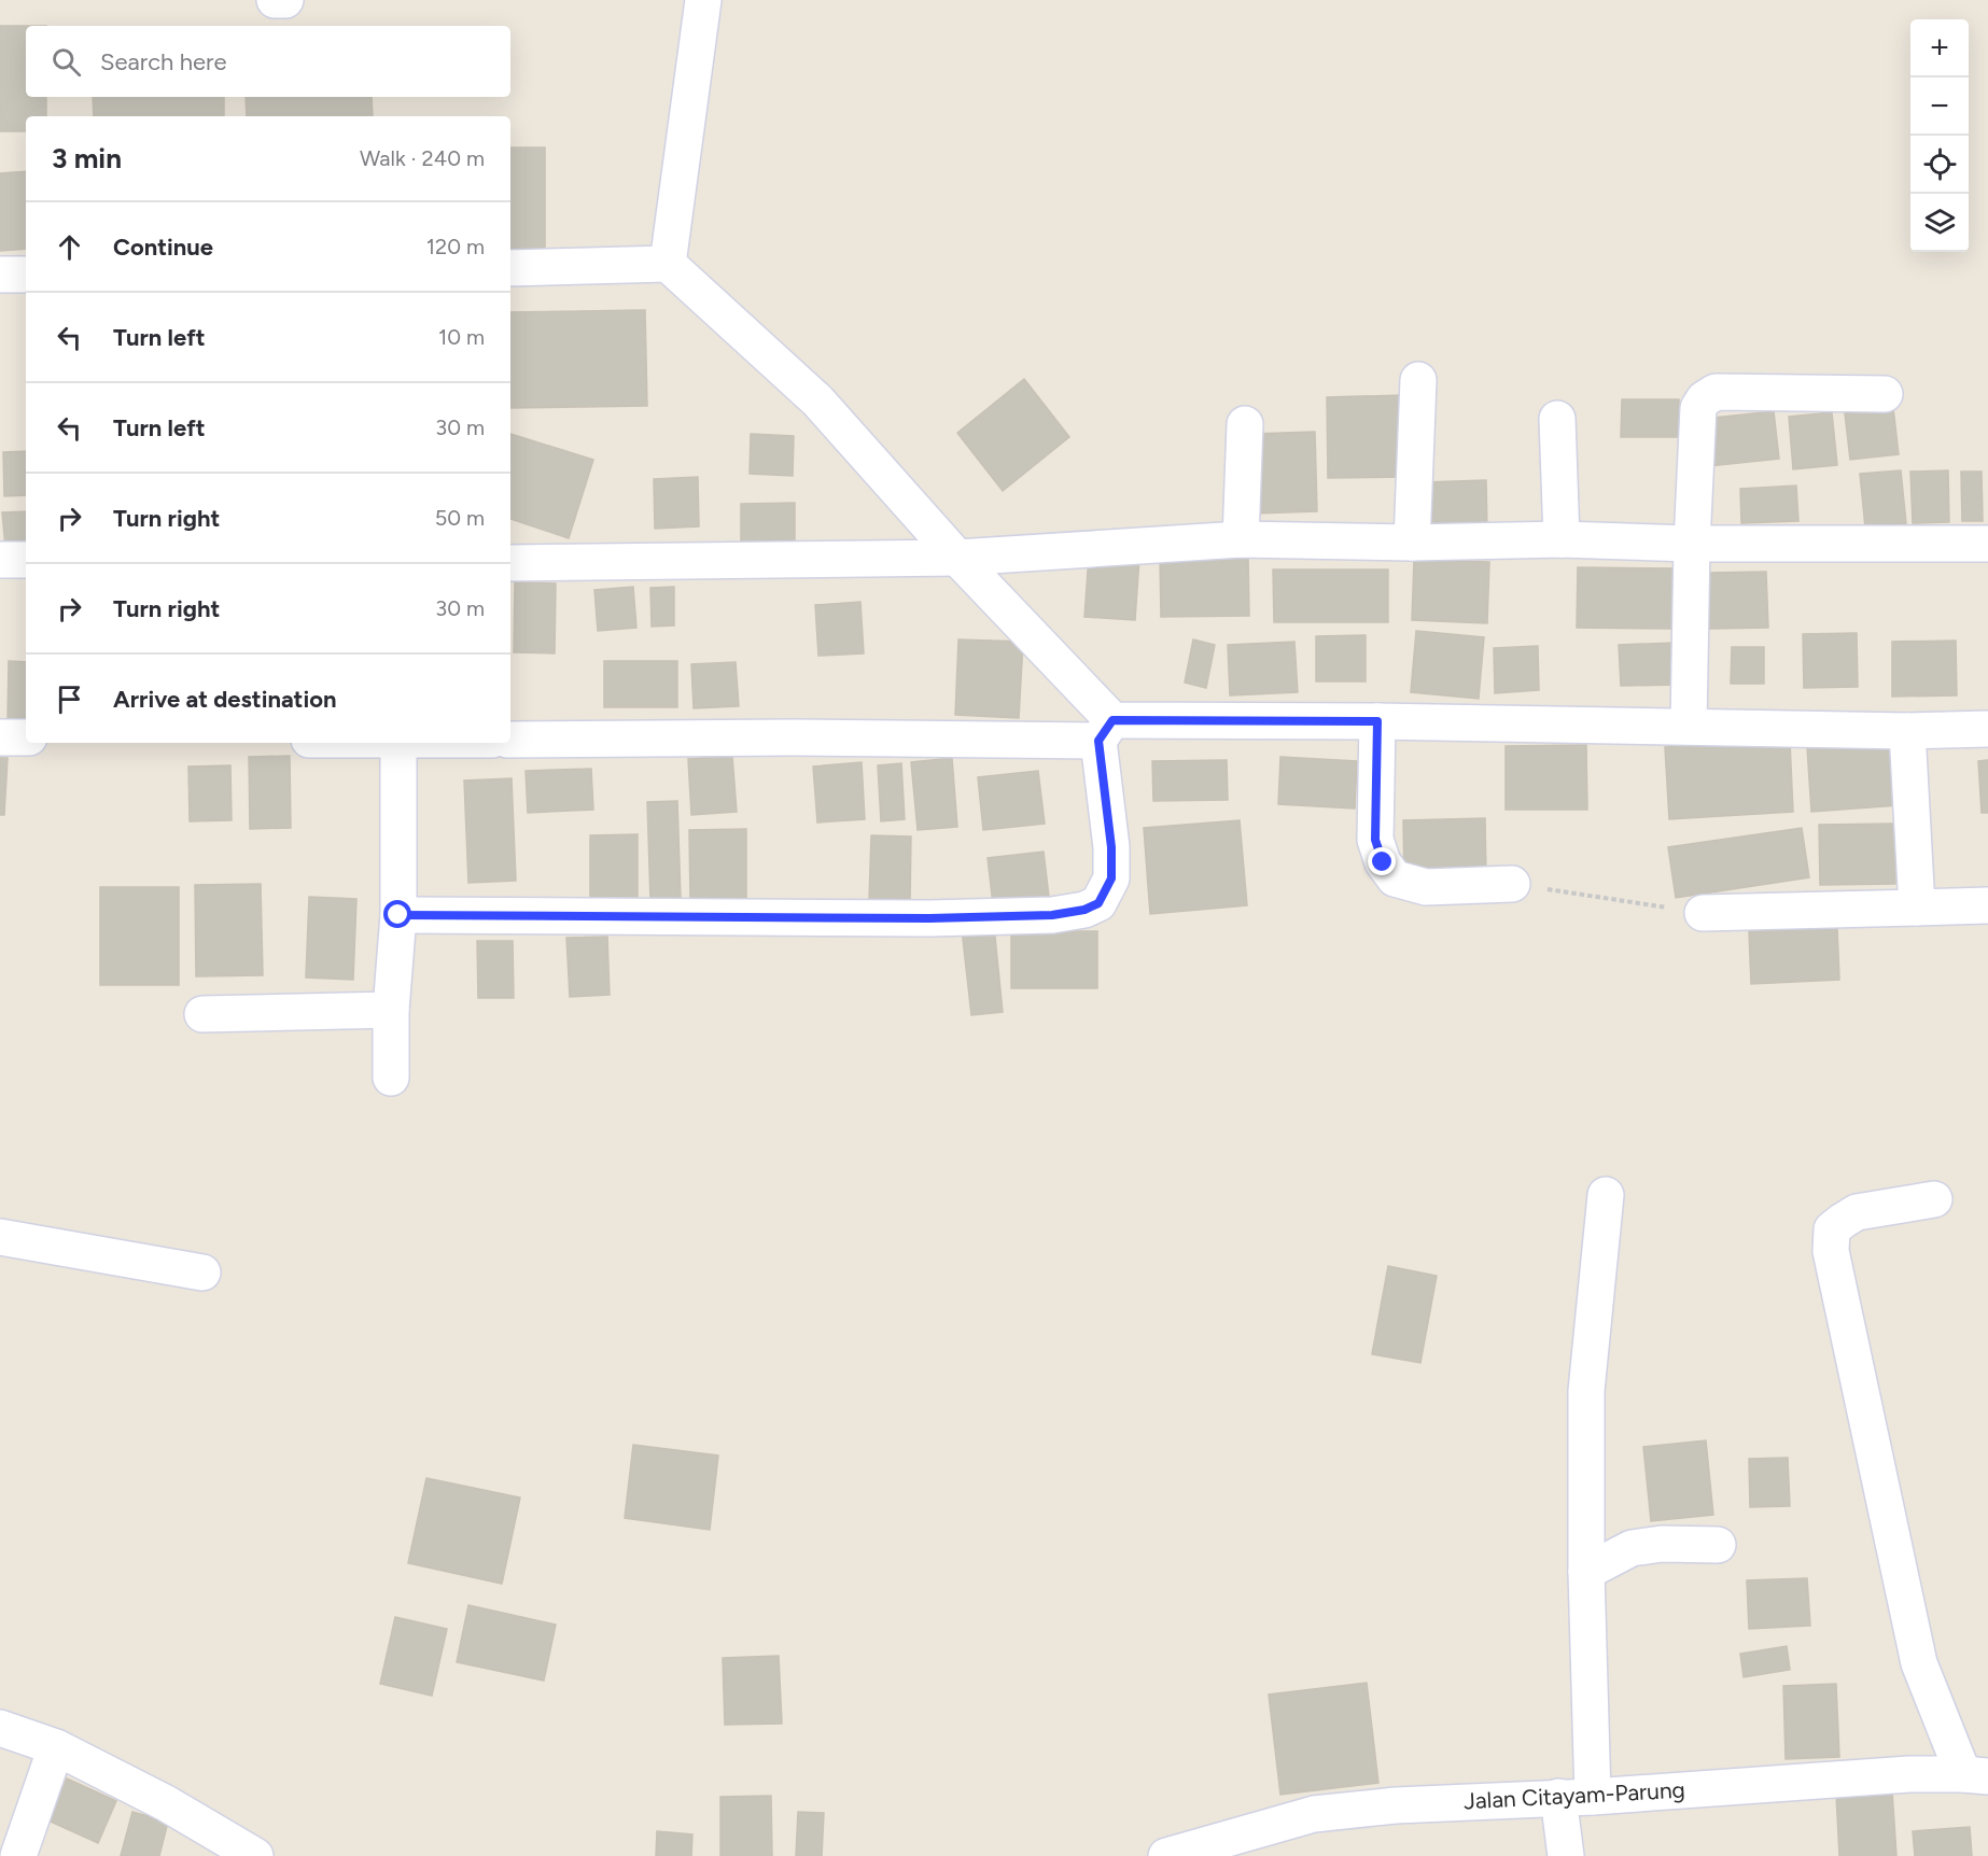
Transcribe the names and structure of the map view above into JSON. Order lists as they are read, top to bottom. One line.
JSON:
{"streets":{"street":["Jalan Citayam-Parung"]},"page":{"map_buttons":["+","−"],"search":"Search here","heading":["3 min","Walk · 240 m"],"list":[["Continue","120 m"],["Turn left","10 m"],["Turn left","30 m"],["Turn right","50 m"],["Turn right","30 m"],"Arrive at destination"]}}
